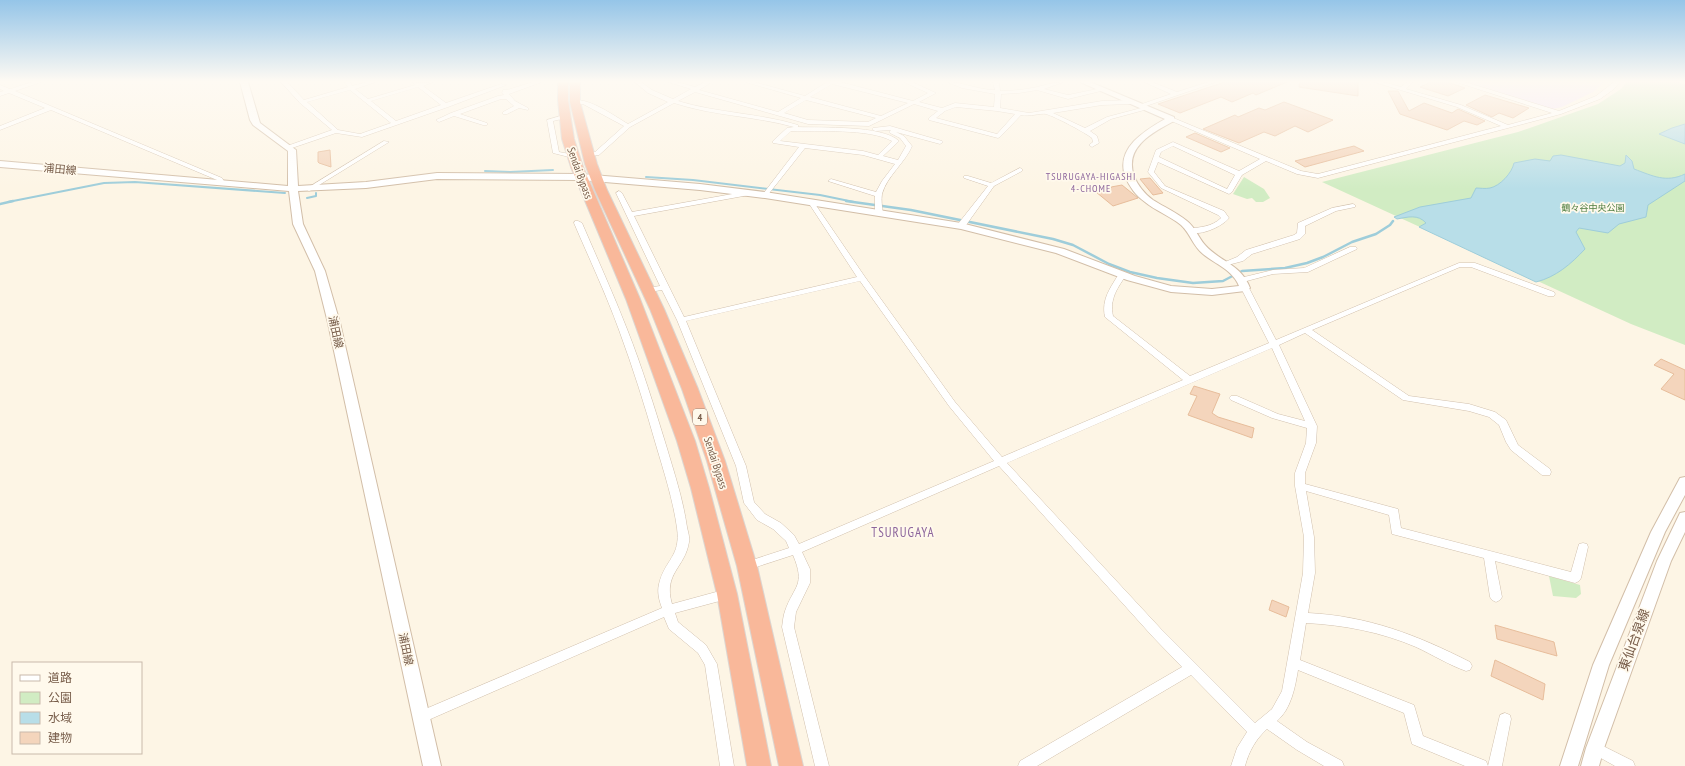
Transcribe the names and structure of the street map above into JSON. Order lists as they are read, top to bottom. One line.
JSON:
{"streets":{"highway":["Sendai Bypass","4"],"street":["浦田線","東仙台泉線"]},"districts":["TSURUGAYA-HIGASHI 4-CHOME","TSURUGAYA"],"parks":["鶴々谷中央公園"],"legend":["道路","公園","水域","建物"]}
